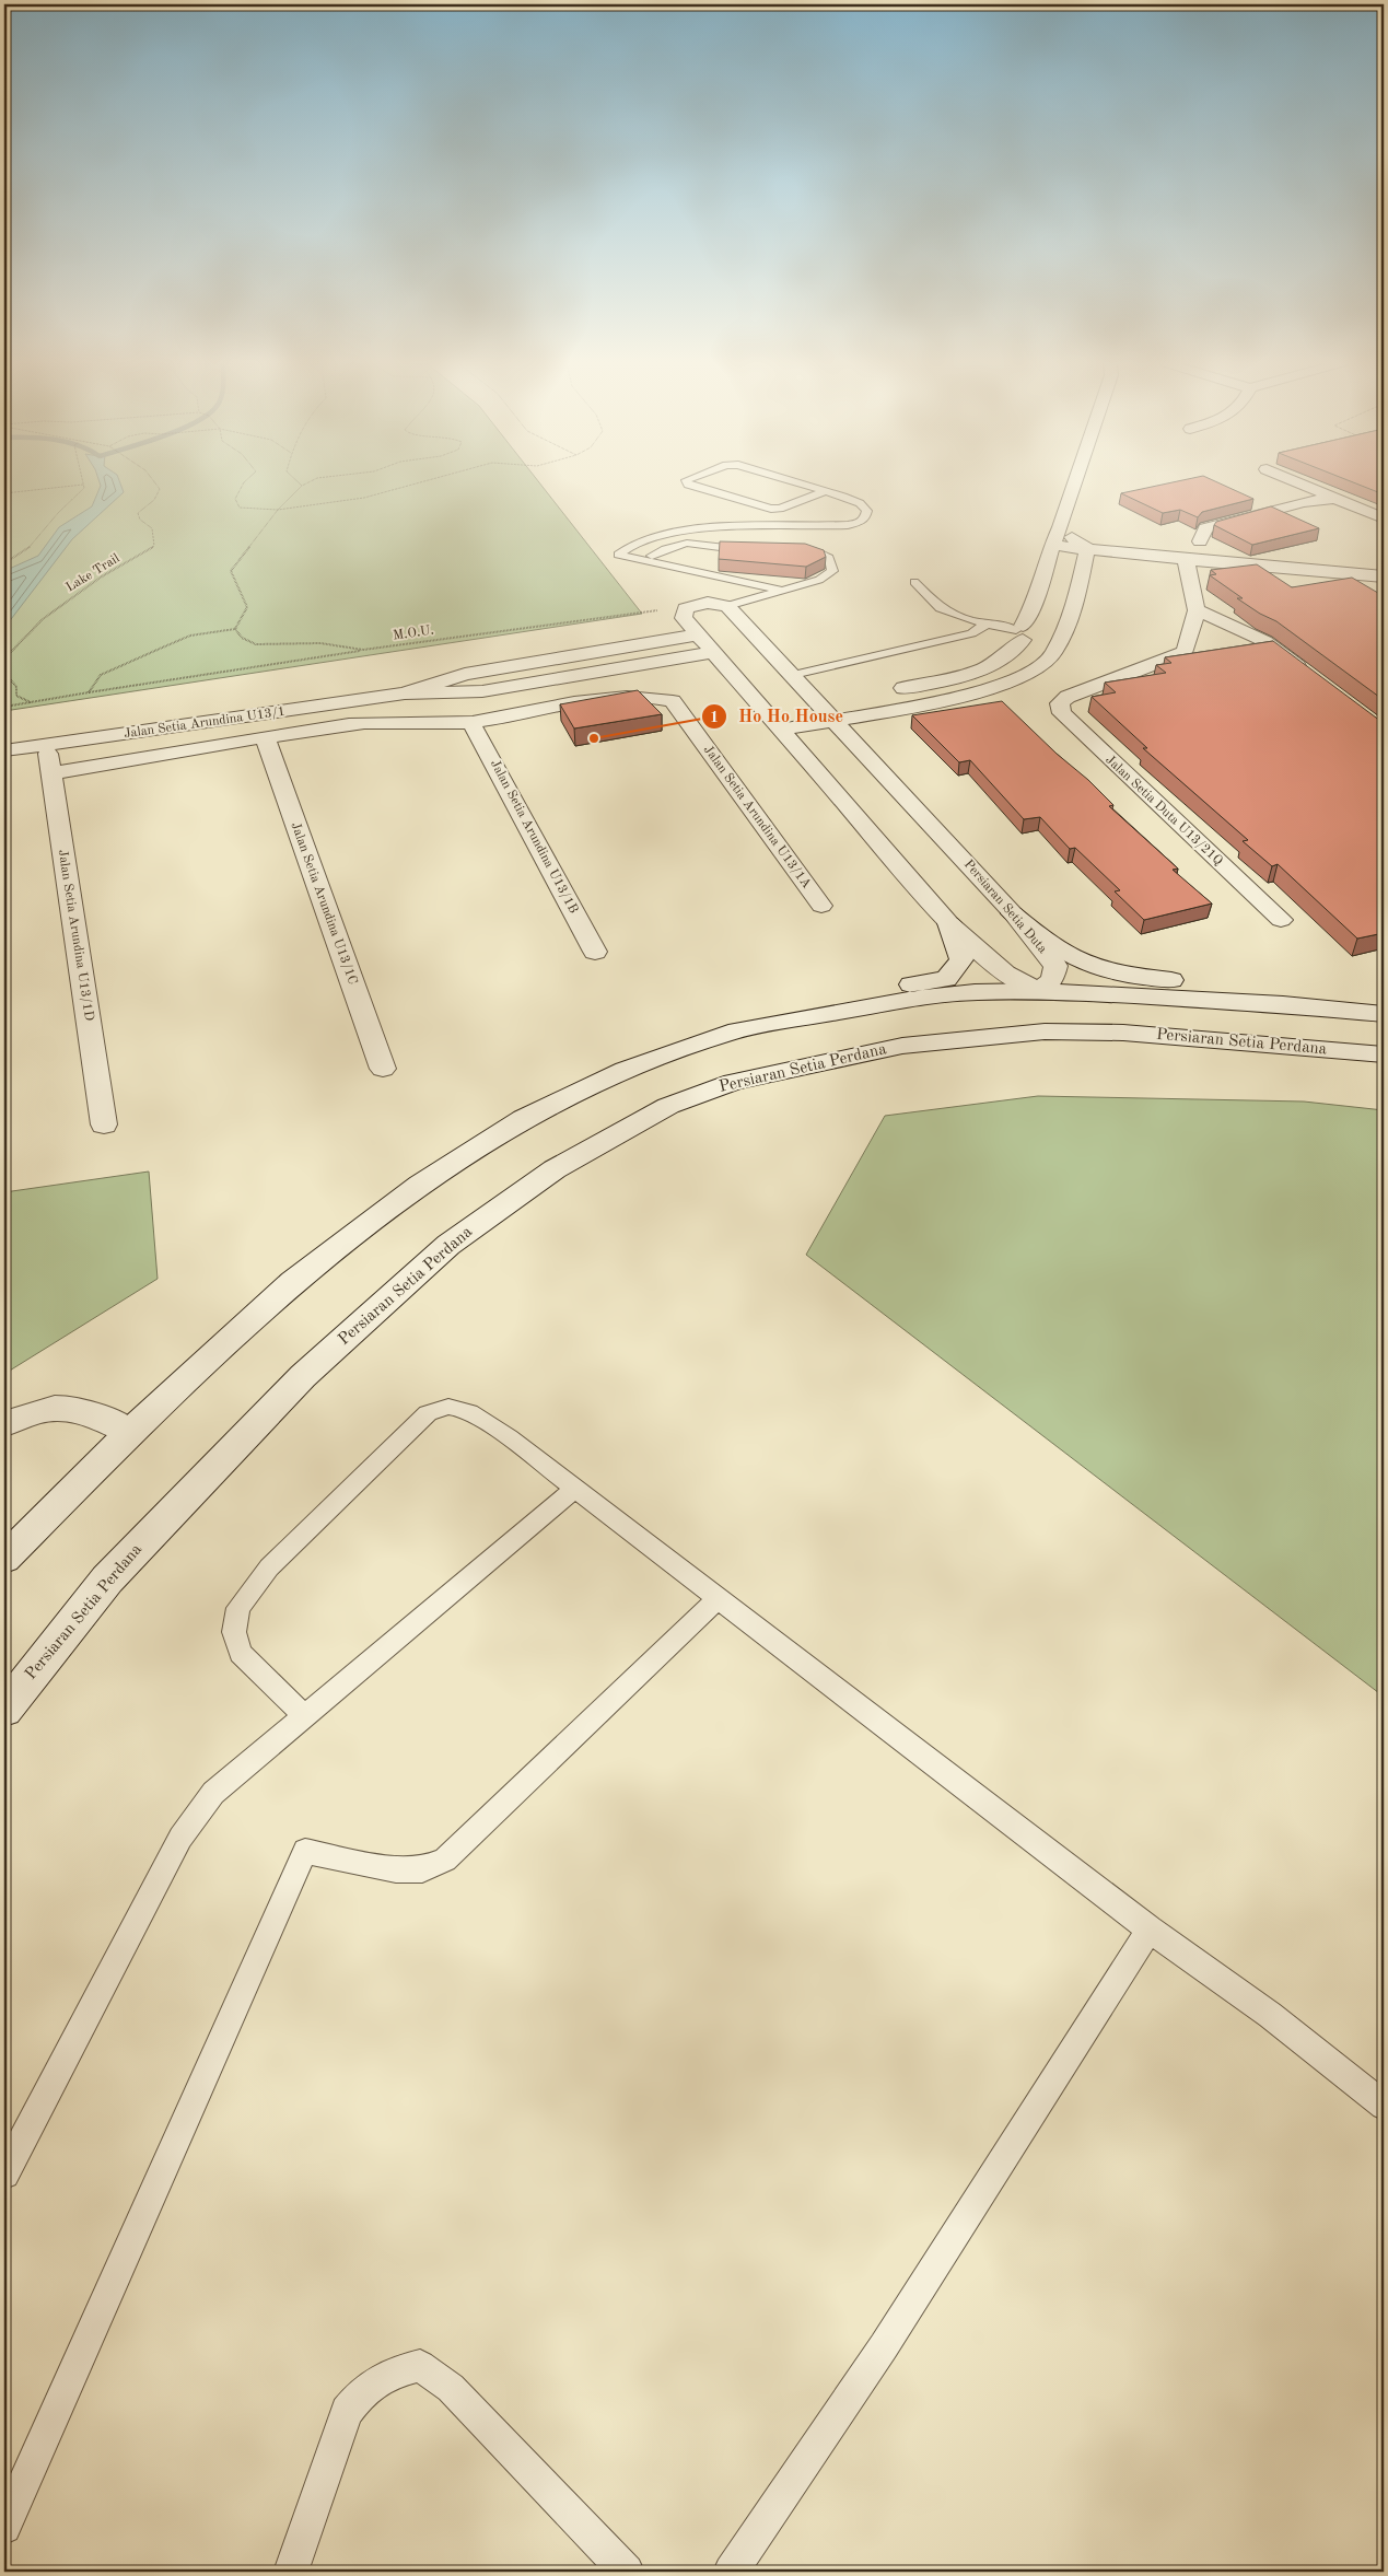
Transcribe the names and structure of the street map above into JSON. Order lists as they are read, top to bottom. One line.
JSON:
{"streets":{"street":["Jalan Setia Arundina U13/1","Jalan Setia Duta U13/21Q","Jalan Setia Arundina U13/1A","Jalan Setia Arundina U13/1B","Jalan Setia Arundina U13/1C","Persiaran Setia Duta","Jalan Setia Arundina U13/1D","Persiaran Setia Perdana"],"path":["Lake Trail","M.O.U."]},"crossings":[["Jalan Setia Arundina U13/1","Jalan Setia Arundina U13/1D"],["Jalan Setia Arundina U13/1A","Jalan Setia Arundina U13/1B"],["Persiaran Setia Duta","Persiaran Setia Perdana"]],"places":["Ho Ho House"]}
